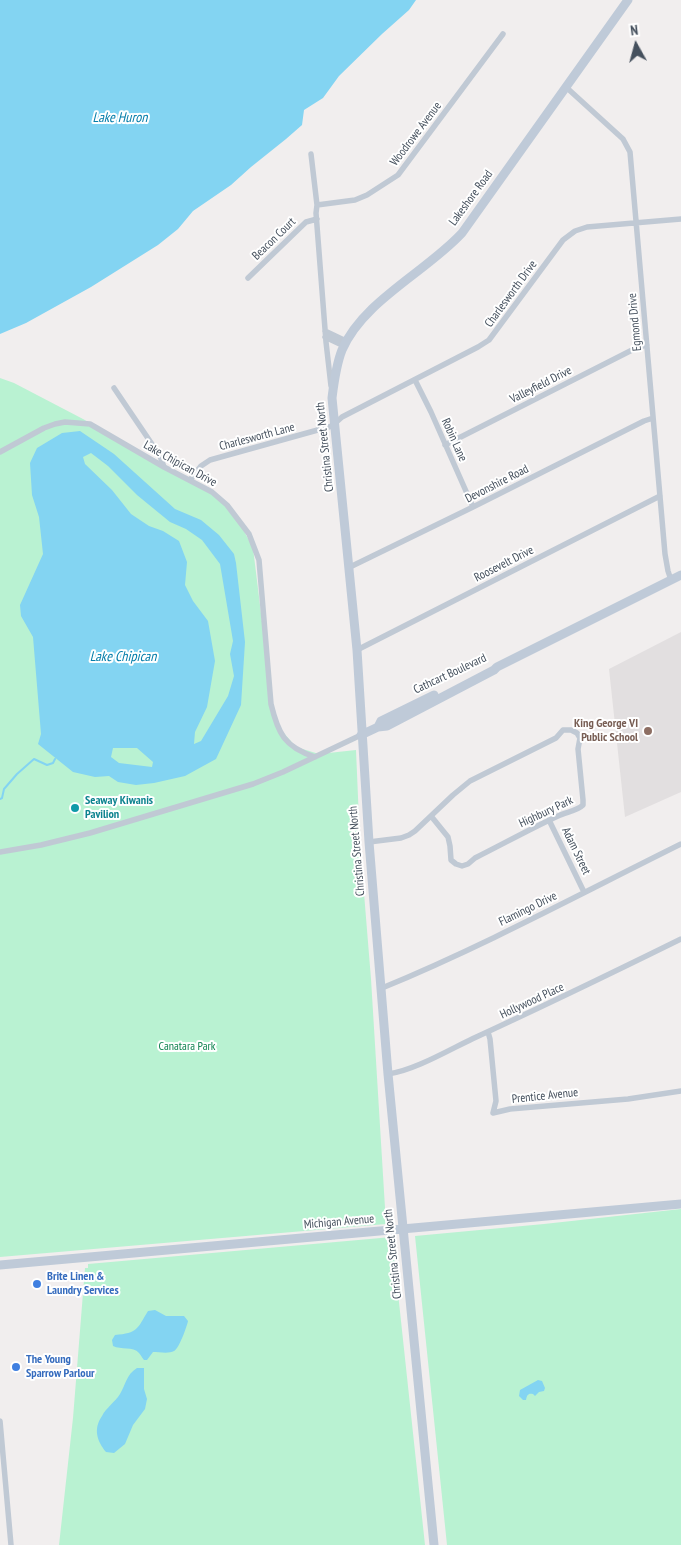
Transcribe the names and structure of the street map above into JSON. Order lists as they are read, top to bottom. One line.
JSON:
{"streets":{"main road":["Lakeshore Road","Christina Street North","Cathcart Boulevard","Michigan Avenue"],"street":["Woodrowe Avenue","Beacon Court","Charlesworth Drive","Egmond Drive","Valleyfield Drive","Charlesworth Lane","Robin Lane","Lake Chipican Drive","Devonshire Road","Roosevelt Drive","Highbury Park","Adam Street","Flamingo Drive","Hollywood Place","Prentice Avenue"]},"crossings":[["Woodrowe Avenue","Christina Street North"],["Lakeshore Road","Egmond Drive"],["Lakeshore Road","Christina Street North"],["Beacon Court","Christina Street North"],["Charlesworth Drive","Egmond Drive"],["Charlesworth Drive","Charlesworth Lane"],["Charlesworth Drive","Robin Lane"],["Charlesworth Drive","Christina Street North"],["Egmond Drive","Valleyfield Drive"],["Egmond Drive","Devonshire Road"],["Egmond Drive","Roosevelt Drive"],["Egmond Drive","Cathcart Boulevard"],["Valleyfield Drive","Robin Lane"],["Charlesworth Lane","Christina Street North"],["Charlesworth Lane","Lake Chipican Drive"],["Robin Lane","Devonshire Road"],["Christina Street North","Devonshire Road"],["Christina Street North","Roosevelt Drive"],["Christina Street North","Cathcart Boulevard"],["Christina Street North","Highbury Park"],["Christina Street North","Flamingo Drive"],["Christina Street North","Hollywood Place"],["Christina Street North","Michigan Avenue"],["Highbury Park","Adam Street"],["Adam Street","Flamingo Drive"],["Hollywood Place","Prentice Avenue"]],"water":["Lake Huron","Lake Chipican"],"parks":["Canatara Park"],"places":["King George VI Public School","Seaway Kiwanis Pavilion","Brite Linen & Laundry Services","The Young Sparrow Parlour"],"north":"top"}
